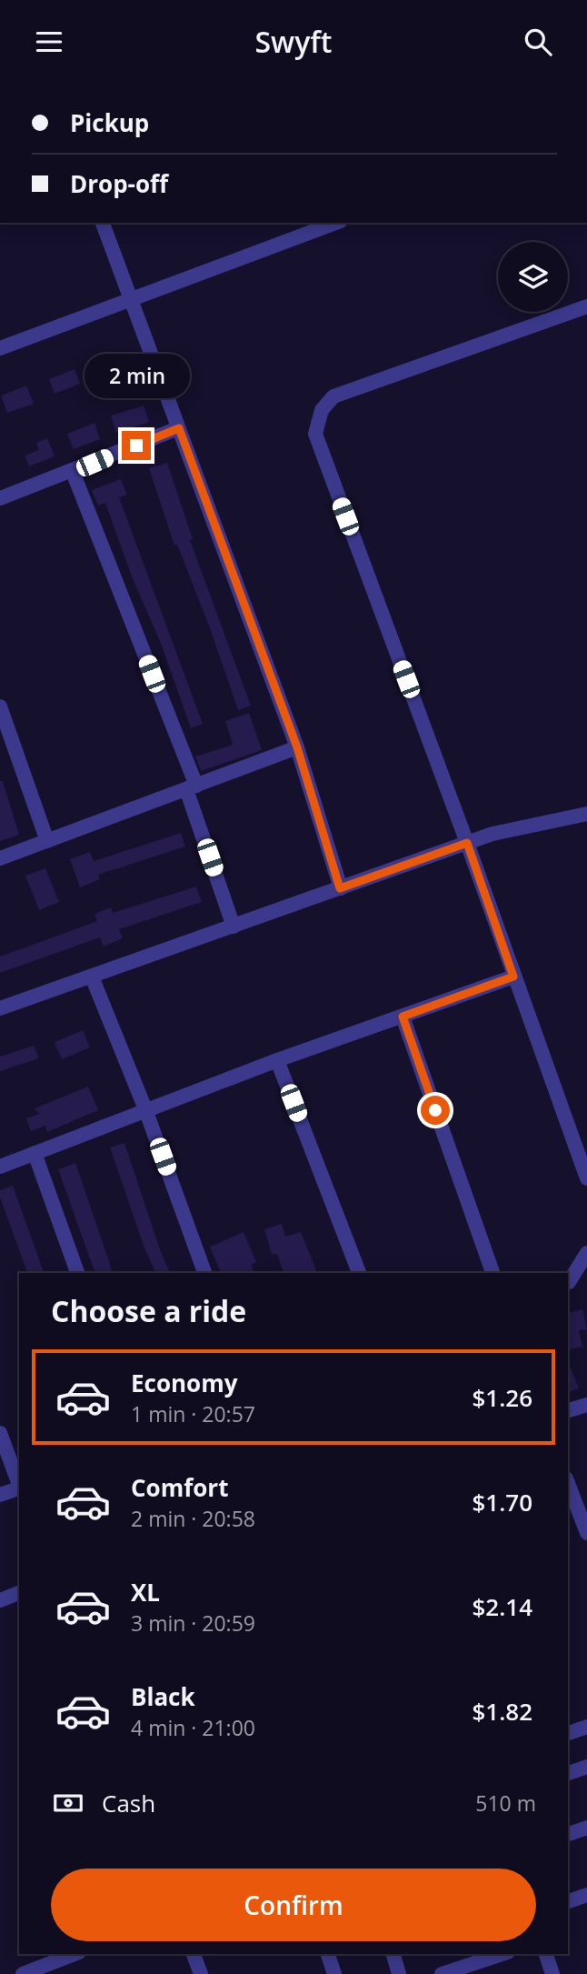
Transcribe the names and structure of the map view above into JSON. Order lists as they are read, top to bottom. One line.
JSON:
{"page":{"header":"Swyft","banner":["Pickup","Drop-off"],"bubble":"2 min","heading":"Choose a ride","list":[{"name":"Economy","note":"1 min · 20:57","value":"$1.26"},{"name":"Comfort","note":"2 min · 20:58","value":"$1.70"},{"name":"XL","note":"3 min · 20:59","value":"$2.14"},{"name":"Black","note":"4 min · 21:00","value":"$1.82"}],"pay":["Cash","510 m"],"buttons":"Confirm"}}
